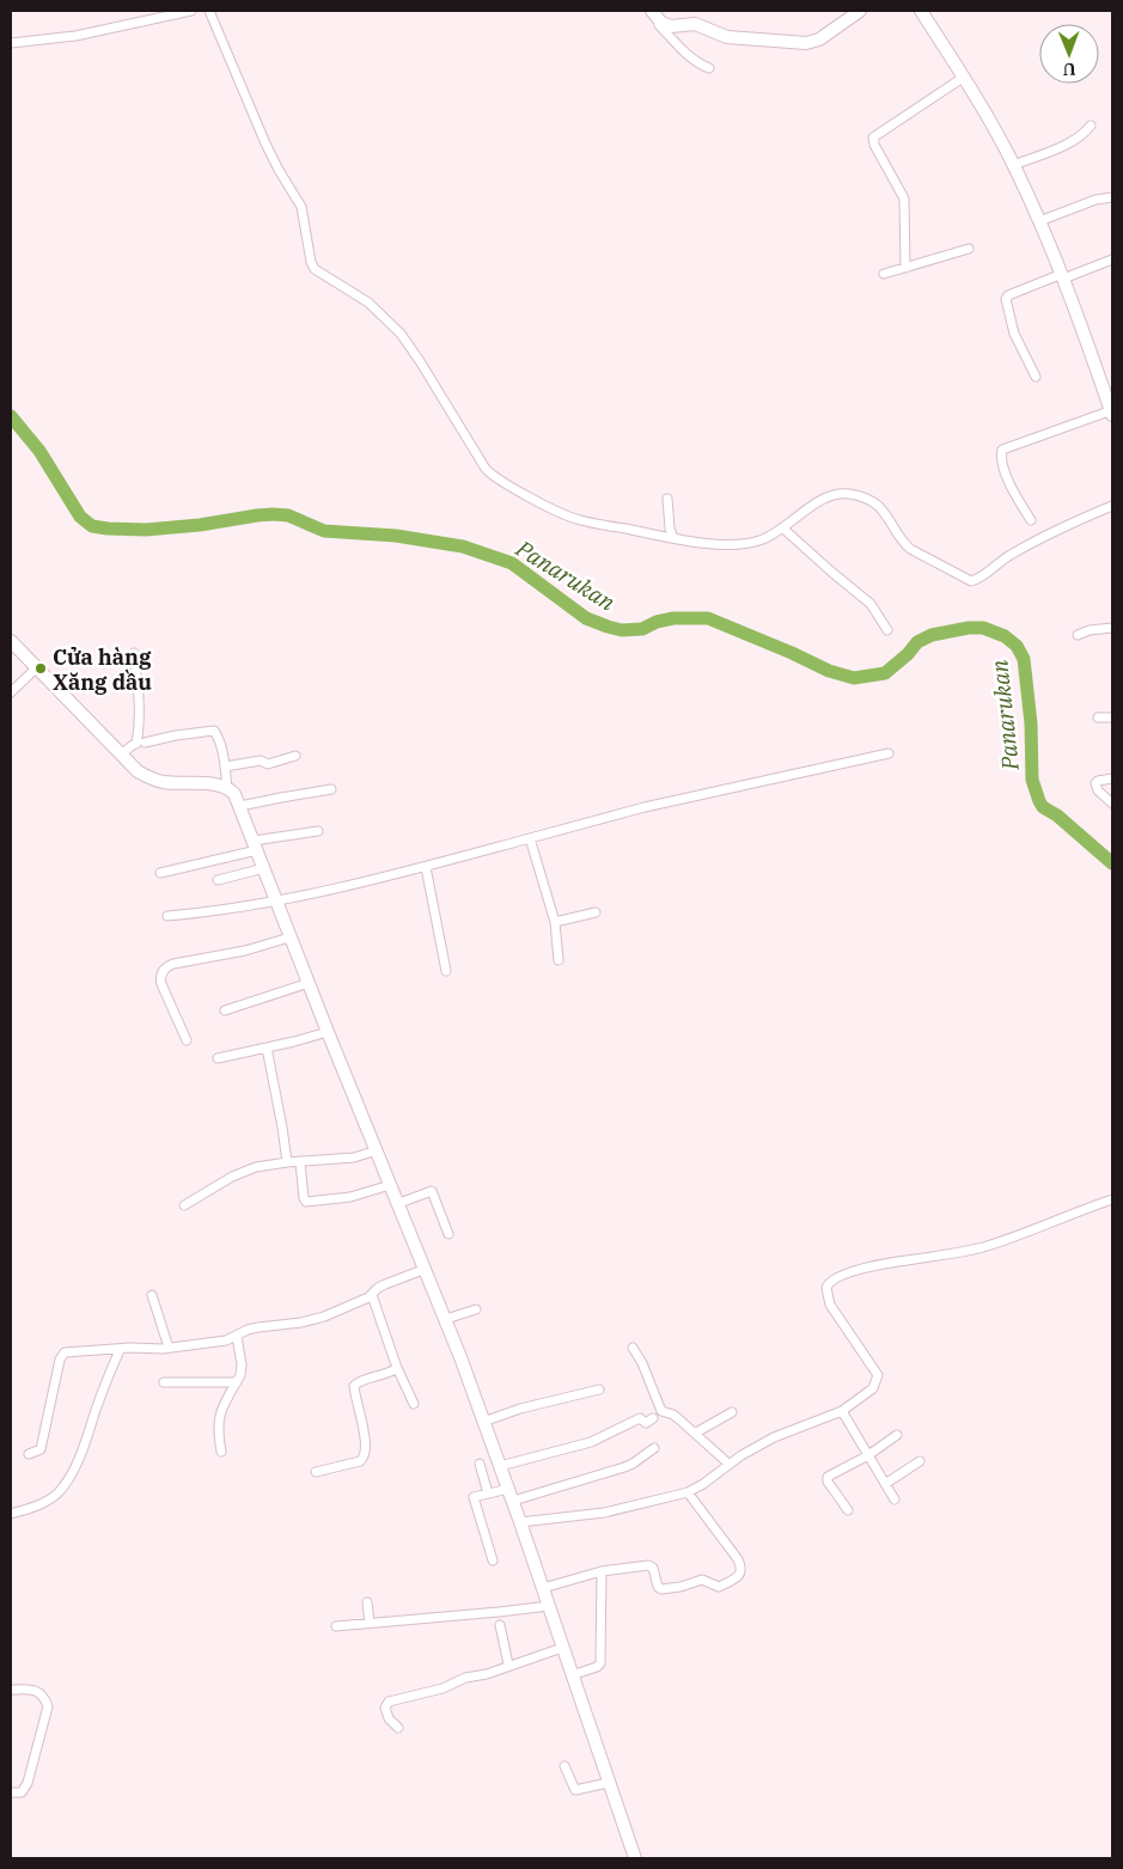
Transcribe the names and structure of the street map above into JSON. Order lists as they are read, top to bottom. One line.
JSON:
{"water":["Panarukan"],"places":["Cửa hàng Xăng dầu"],"north":"bottom"}
